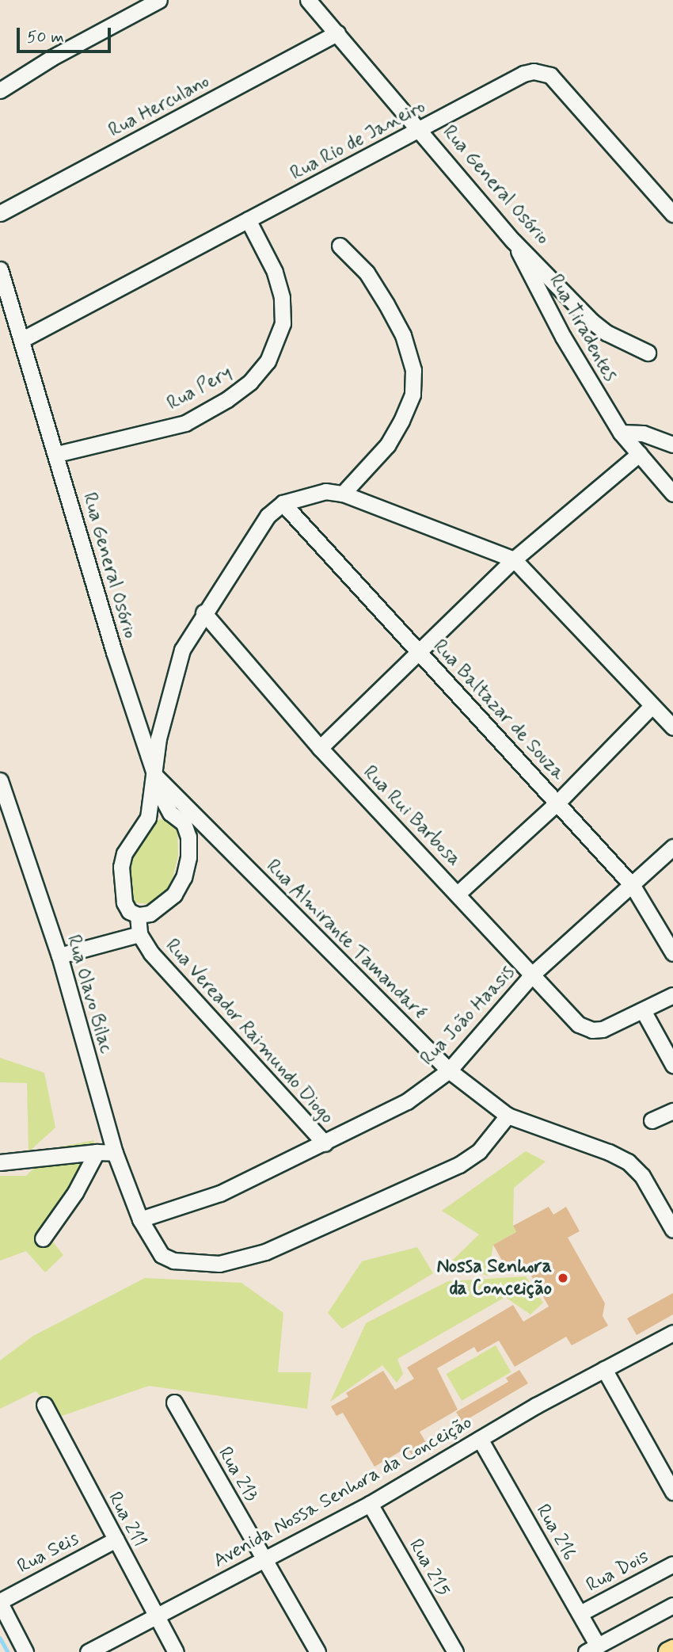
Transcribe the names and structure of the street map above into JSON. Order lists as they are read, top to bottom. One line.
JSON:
{"streets":{"street":["Rua Herculano","Rua Rio de Janeiro","Rua General Osório","Rua Tiradentes","Rua Pery","Rua Baltazar de Souza","Rua Rui Barbosa","Rua Almirante Tamandaré","Rua Olavo Bilac","Rua João Haasis","Rua Vereador Raimundo Diogo","Rua 213","Avenida Nossa Senhora da Conceição","Rua 211","Rua 216","Rua Seis","Rua 215","Rua Dois"]},"crossings":[["Rua Herculano","Rua General Osório"],["Rua Rio de Janeiro","Rua General Osório"],["Rua Rio de Janeiro","Rua Pery"],["Rua General Osório","Rua Tiradentes"],["Rua General Osório","Rua Pery"],["Rua General Osório","Rua Almirante Tamandaré"],["Rua General Osório","Rua Vereador Raimundo Diogo"],["Rua Baltazar de Souza","Rua João Haasis"],["Rua Baltazar de Souza","Rua Vereador Raimundo Diogo"],["Rua Rui Barbosa","Rua João Haasis"],["Rua Rui Barbosa","Rua Vereador Raimundo Diogo"],["Rua Almirante Tamandaré","Rua Olavo Bilac"],["Rua Almirante Tamandaré","Rua João Haasis"],["Rua Olavo Bilac","Rua João Haasis"],["Rua João Haasis","Rua Vereador Raimundo Diogo"],["Rua 213","Avenida Nossa Senhora da Conceição"],["Avenida Nossa Senhora da Conceição","Rua 211"],["Avenida Nossa Senhora da Conceição","Rua 216"],["Avenida Nossa Senhora da Conceição","Rua 215"],["Rua 211","Rua Seis"],["Rua 216","Rua Dois"]],"places":["Nossa Senhora da Conceição"],"scale_bar":"50 m"}
